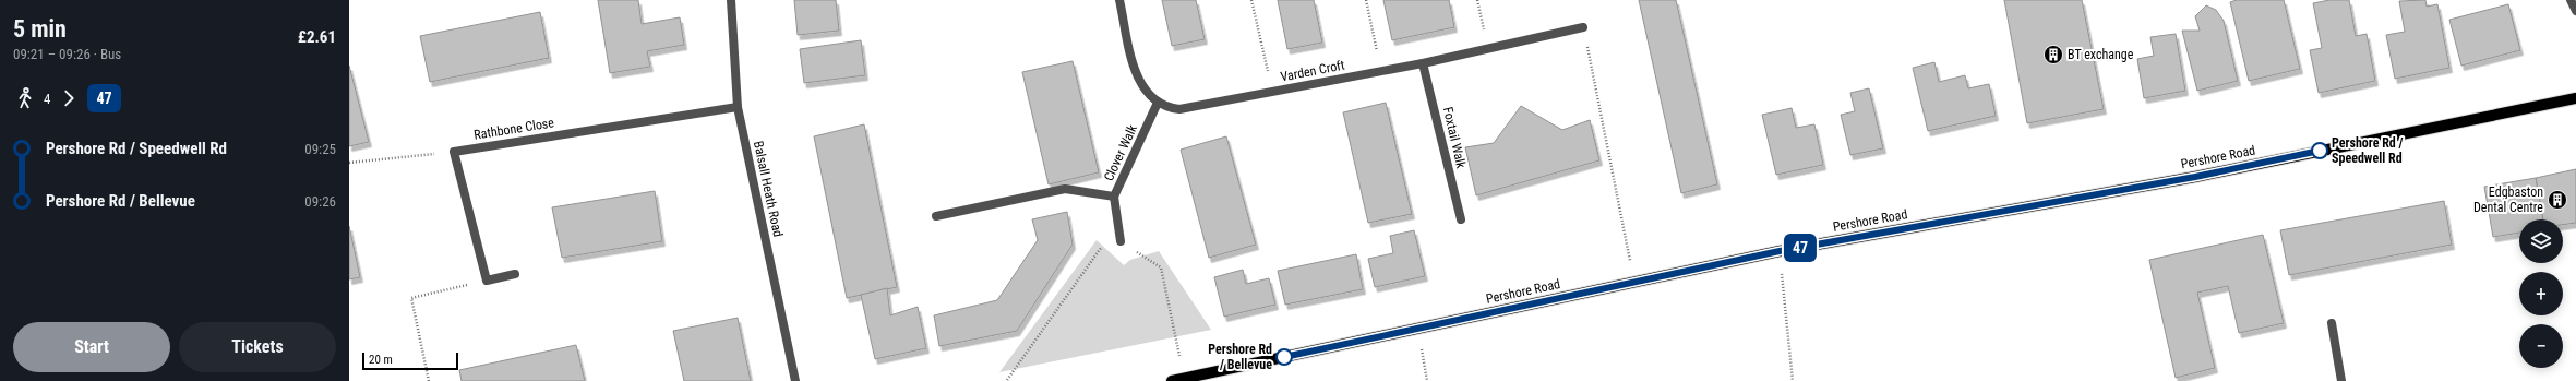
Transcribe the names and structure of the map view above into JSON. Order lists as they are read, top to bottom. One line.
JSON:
{"streets":{"main road":["Pershore Road"],"street":["Varden Croft","Rathbone Close","Foxtail Walk","Clover Walk","Balsall Heath Road"]},"crossings":[["Varden Croft","Foxtail Walk"],["Varden Croft","Clover Walk"],["Rathbone Close","Balsall Heath Road"]],"places":{"building":["BT exchange","Edgbaston Dental Centre"],"other":["Pershore Rd / Speedwell Rd","Pershore Rd / Bellevue"]},"lines":["bus line 47"],"scale_bar":"20 m","page":{"heading":["5 min","09:21 – 09:26 · Bus","£2.61"],"on_map":"47","legs":["4","47"],"list":[{"name":"Pershore Rd / Speedwell Rd","value":"09:25"},{"name":"Pershore Rd / Bellevue","value":"09:26"}],"map_buttons":["+","−"],"buttons":["Start","Tickets"],"scale":"20 m"}}
